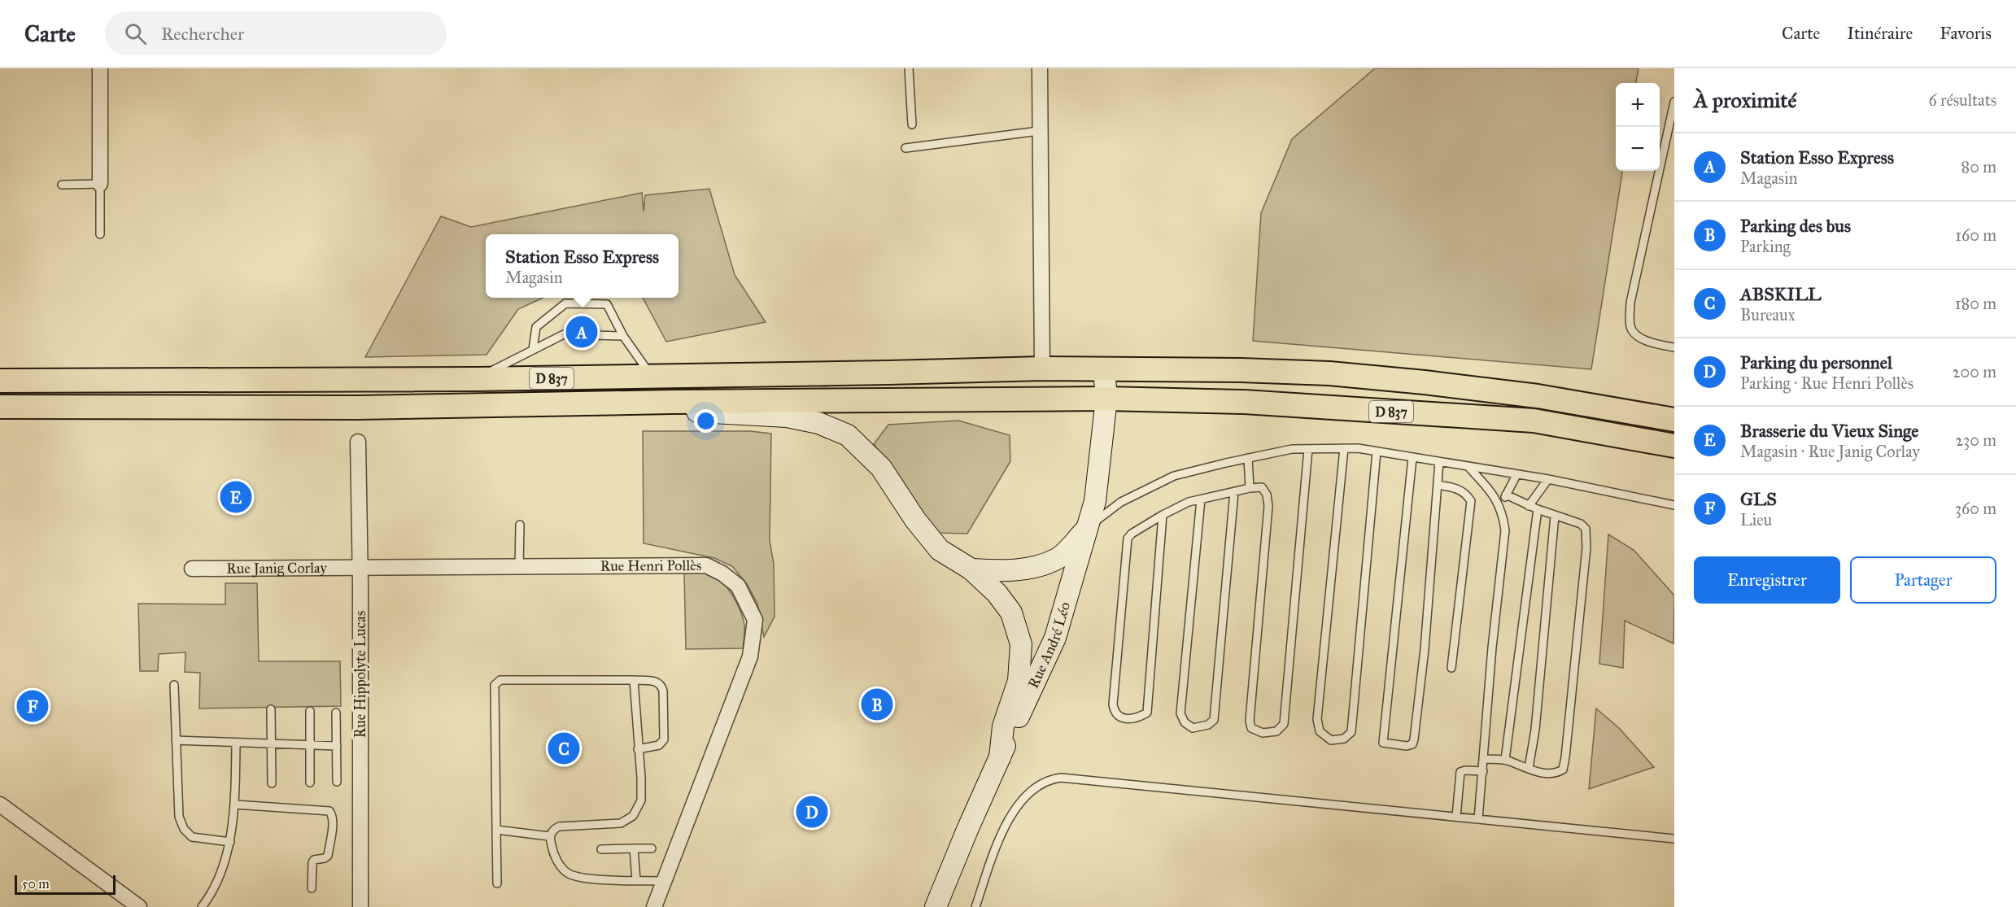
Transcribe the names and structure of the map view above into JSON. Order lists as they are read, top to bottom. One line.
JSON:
{"streets":{"main road":["D 837"],"street":["Rue Henri Pollès","Rue Janig Corlay","Rue André Léo","Rue Hippolyte Lucas"]},"crossings":[["D 837","Rue André Léo"],["Rue Henri Pollès","Rue Janig Corlay"],["Rue Henri Pollès","Rue Hippolyte Lucas"],["Rue Janig Corlay","Rue Hippolyte Lucas"]],"scale_bar":"50 m","page":{"header":"Carte","search":"Rechercher","nav":["Carte","Itinéraire","Favoris"],"heading":["À proximité","6 résultats"],"map_buttons":["+","−"],"list":[{"mark":"A","name":"Station Esso Express","note":"Magasin","value":"80 m"},{"mark":"B","name":"Parking des bus","note":"Parking","value":"160 m"},{"mark":"C","name":"ABSKILL","note":"Bureaux","value":"180 m"},{"mark":"D","name":"Parking du personnel","note":"Parking · Rue Henri Pollès","value":"200 m"},{"mark":"E","name":"Brasserie du Vieux Singe","note":"Magasin · Rue Janig Corlay","value":"230 m"},{"mark":"F","name":"GLS","note":"Lieu","value":"360 m"}],"popup":["Station Esso Express","Magasin"],"pins":["A","E","B","F","C","D"],"buttons":["Enregistrer","Partager"],"scale":"50 m"}}
